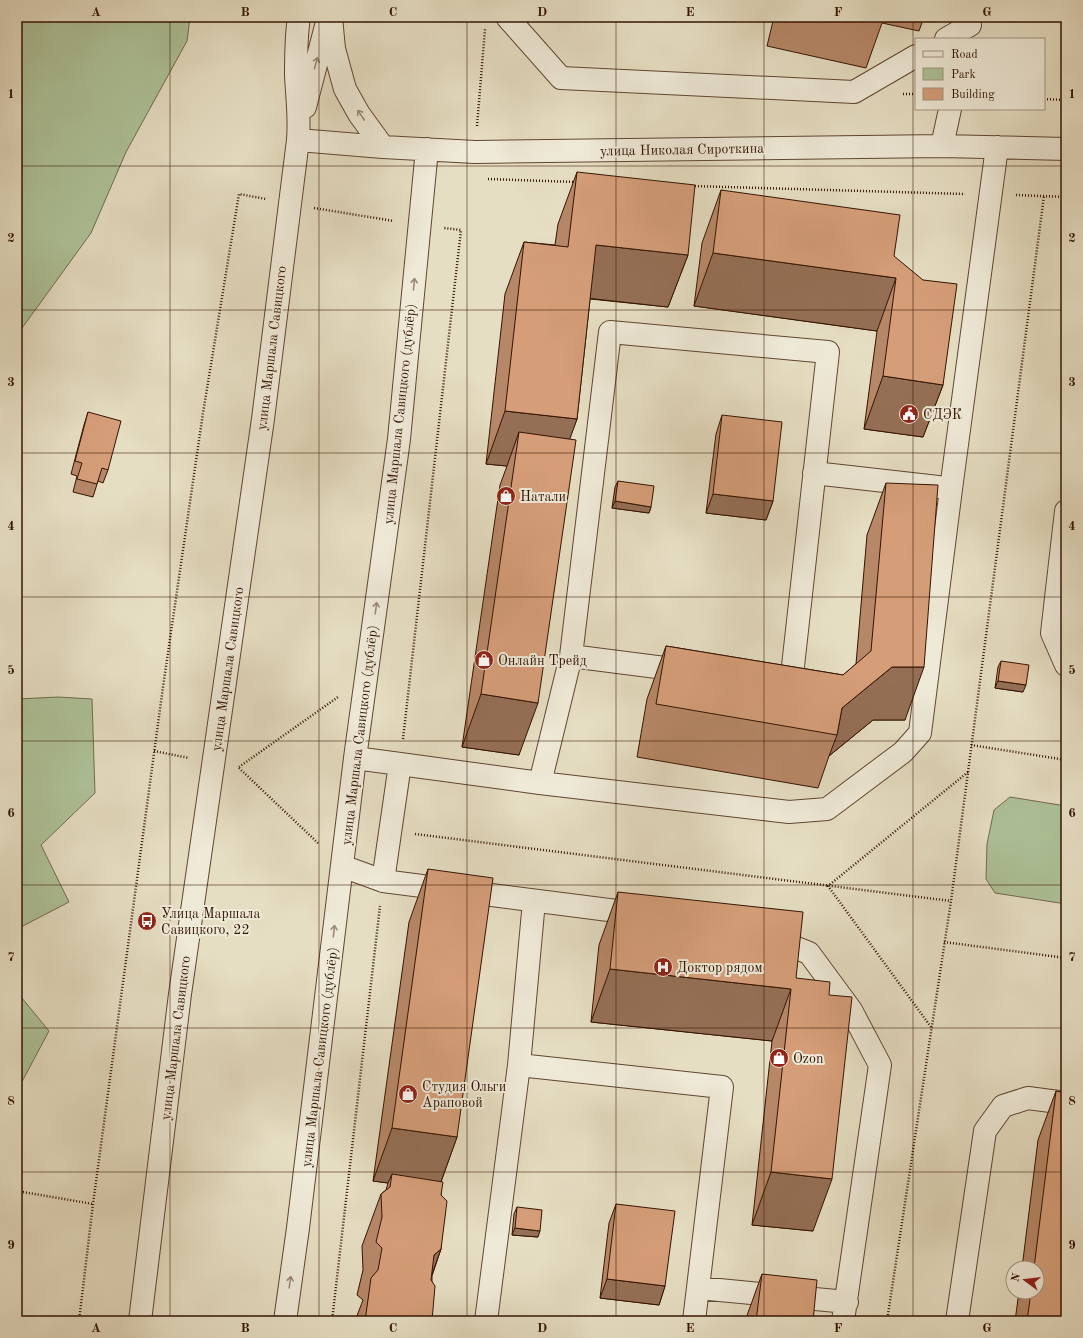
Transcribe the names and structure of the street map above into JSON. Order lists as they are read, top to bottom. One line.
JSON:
{"streets":{"street":["улица Николая Сироткина","улица Маршала Савицкого","улица Маршала Савицкого (дублёр)"]},"crossings":[["улица Николая Сироткина","улица Маршала Савицкого"],["улица Николая Сироткина","улица Маршала Савицкого (дублёр)"]],"one_way":["улица Маршала Савицкого (дублёр)"],"places":{"public building":["СДЭК"],"shop":["Натали","Онлайн Трейд","Ozon","Студия Ольги Араповой"],"bus stop":["Улица Маршала Савицкого, 22"],"hospital":["Доктор рядом"]},"legend":["Road","Park","Building"],"north":"left","grid":{"columns":["A","B","C","D","E","F","G"],"rows":["1","2","3","4","5","6","7","8","9"]}}
